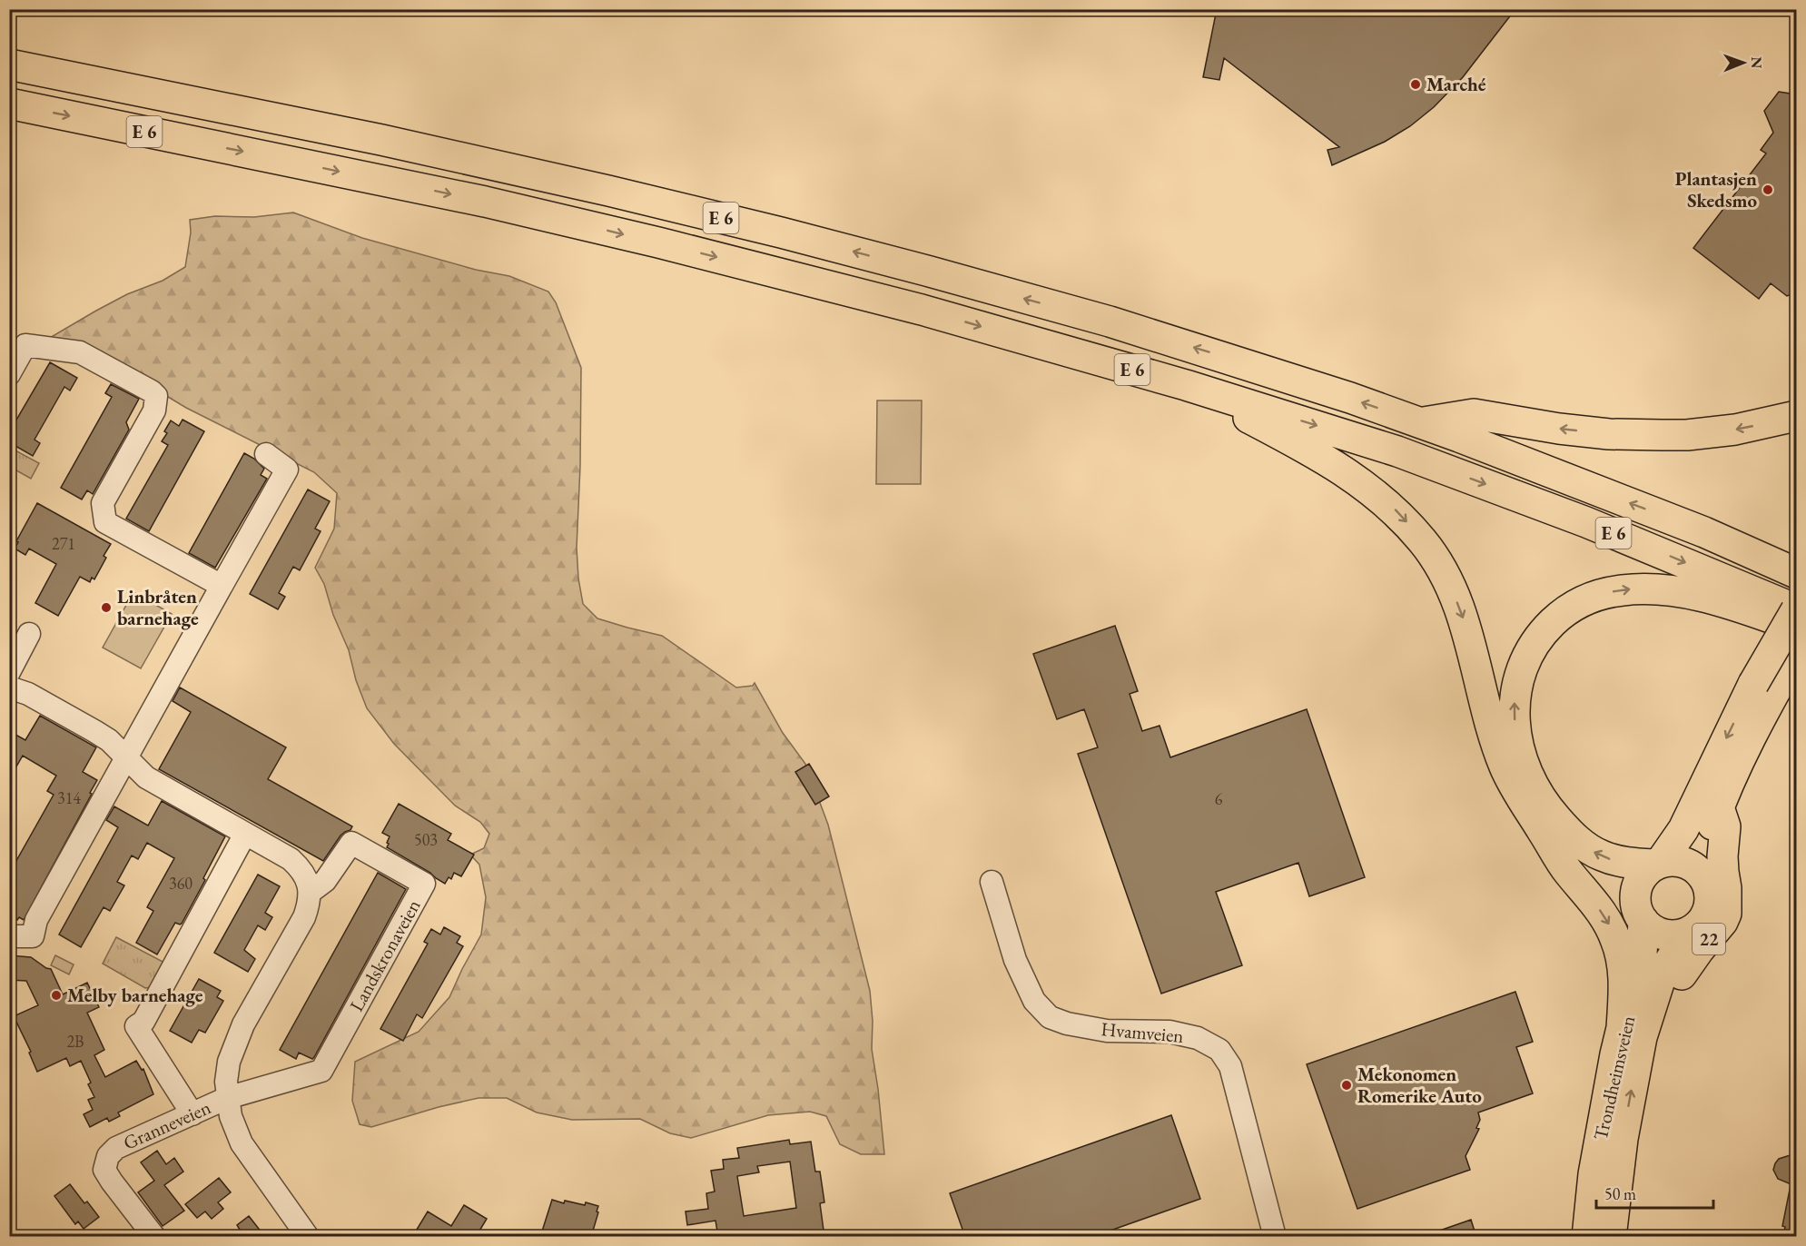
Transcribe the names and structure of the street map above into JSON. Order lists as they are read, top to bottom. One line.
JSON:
{"streets":{"highway":["E 6","22","Trondheimsveien"],"street":["Landskronaveien","Hvamveien","Granneveien"]},"crossings":[["E 6","22"],["22","Trondheimsveien"],["Landskronaveien","Granneveien"]],"places":["Marché","Plantasjen Skedsmo","Linbråten barnehage","Melby barnehage","Mekonomen Romerike Auto"],"house_numbers":["271","314","6","503","360","2B"],"scale_bar":"50 m","north":"right"}
